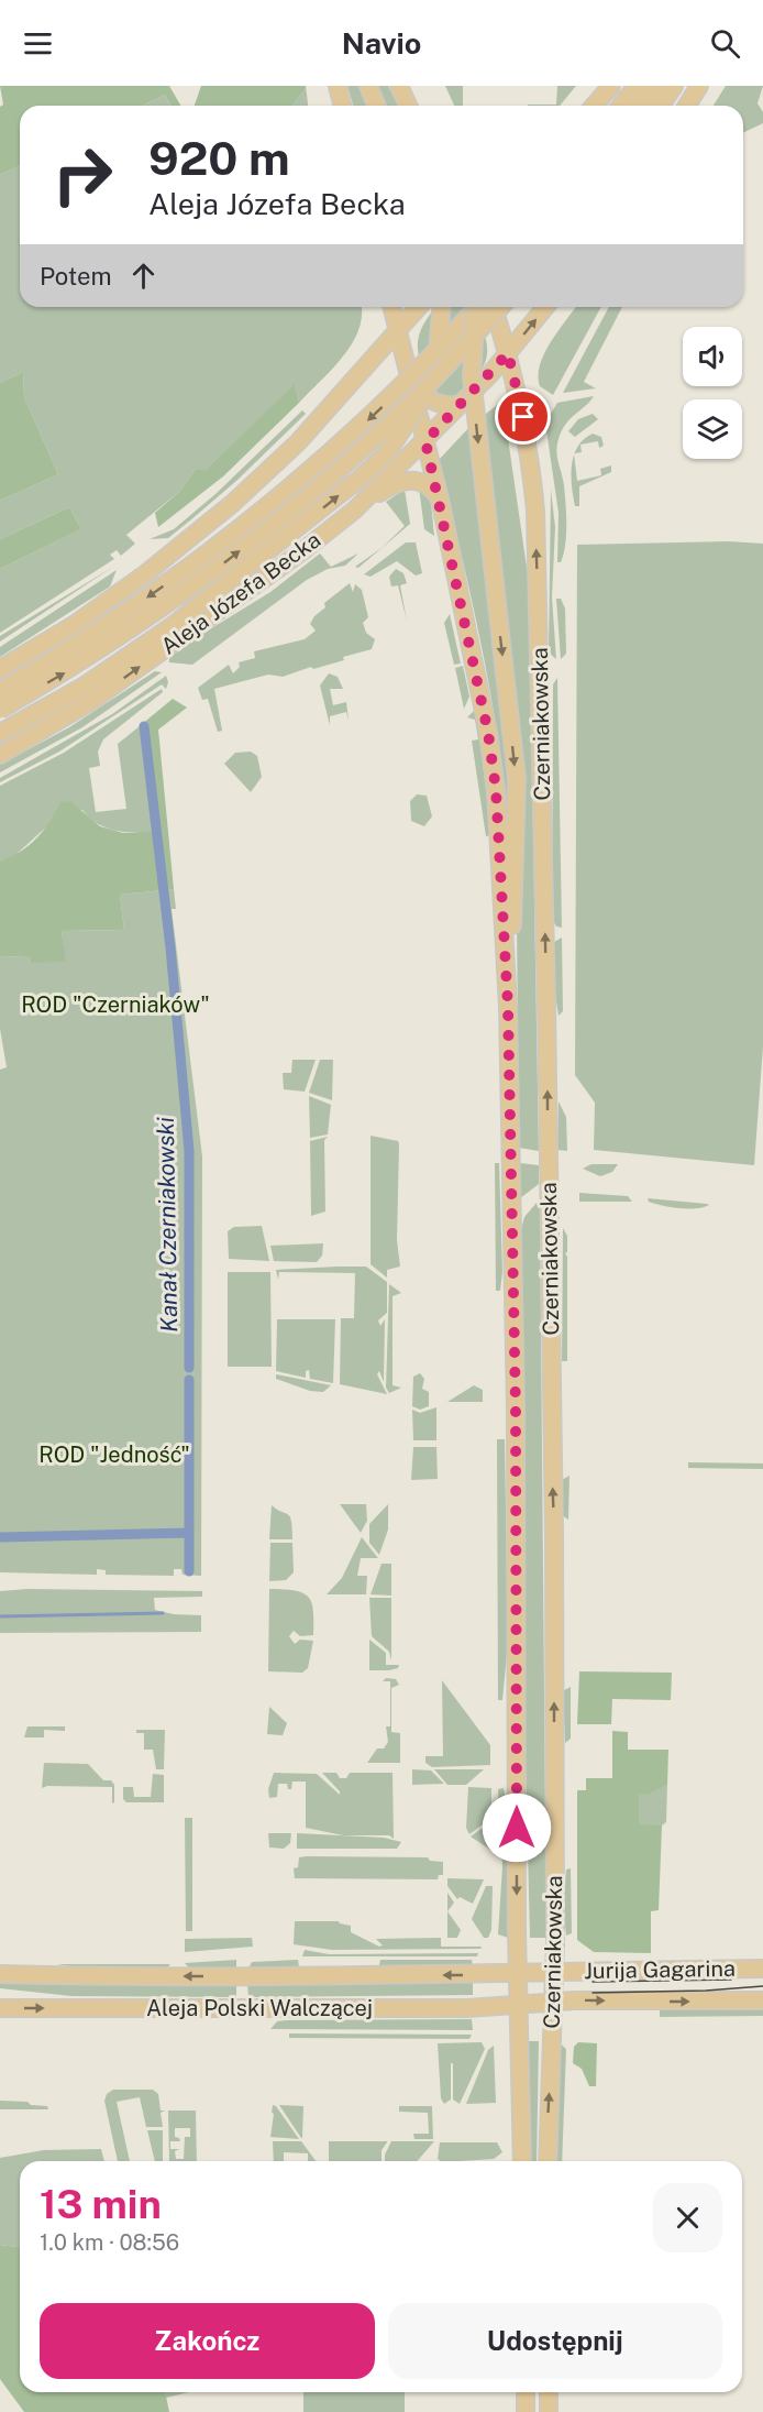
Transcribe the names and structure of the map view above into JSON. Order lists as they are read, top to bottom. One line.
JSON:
{"streets":{"main road":["Aleja Józefa Becka","Czerniakowska","Jurija Gagarina","Aleja Polski Walczącej"]},"crossings":[["Aleja Józefa Becka","Czerniakowska"],["Czerniakowska","Jurija Gagarina"],["Czerniakowska","Aleja Polski Walczącej"],["Jurija Gagarina","Aleja Polski Walczącej"]],"water":["Kanał Czerniakowski"],"parks":["ROD \"Czerniaków\"","ROD \"Jedność\""],"page":{"header":"Navio","turn":["920 m","Aleja Józefa Becka"],"then":"Potem","heading":["13 min","1.0 km · 08:56"],"buttons":["Zakończ","Udostępnij"]}}
